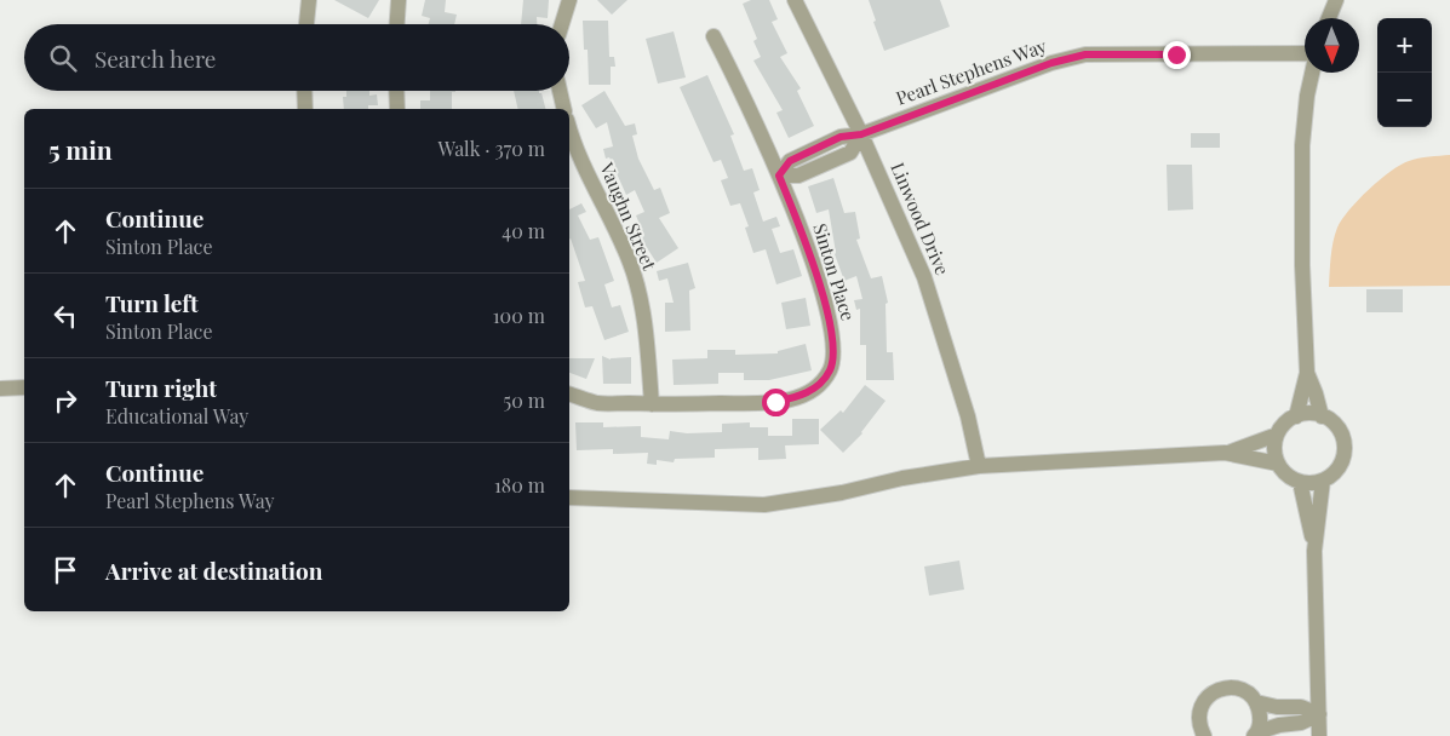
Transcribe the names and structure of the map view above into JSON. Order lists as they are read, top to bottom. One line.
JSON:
{"streets":{"street":["Pearl Stephens Way","Vaughn Street","Linwood Drive","Sinton Place"]},"crossings":[["Pearl Stephens Way","Linwood Drive"],["Pearl Stephens Way","Sinton Place"],["Vaughn Street","Sinton Place"]],"north":"bottom","page":{"map_buttons":["+","−"],"search":"Search here","heading":["5 min","Walk · 370 m"],"list":[["Continue","Sinton Place","40 m"],["Turn left","Sinton Place","100 m"],["Turn right","Educational Way","50 m"],["Continue","Pearl Stephens Way","180 m"],"Arrive at destination"]}}
